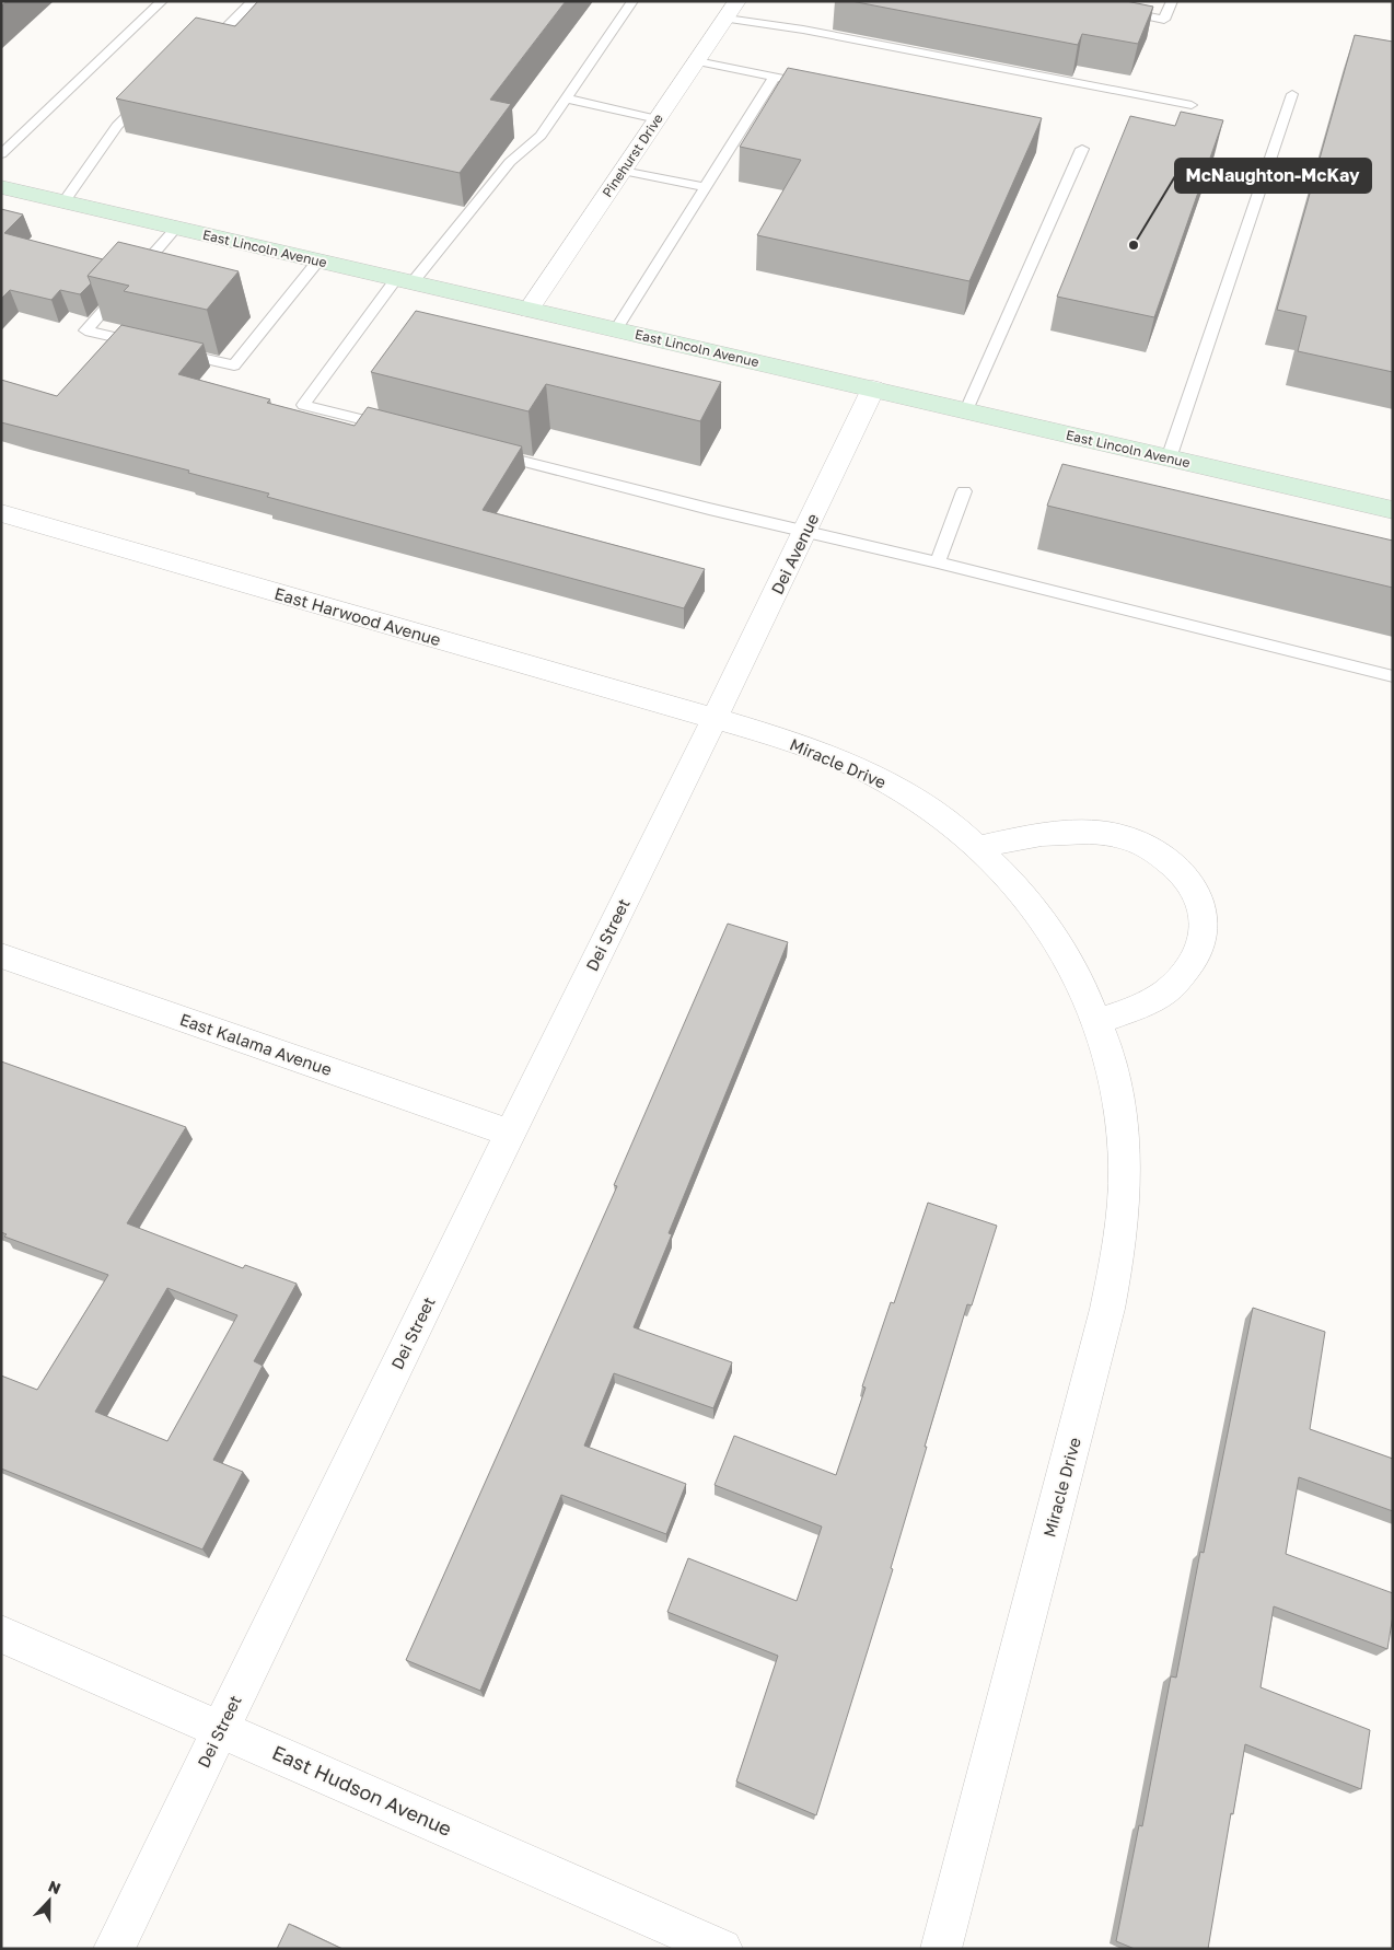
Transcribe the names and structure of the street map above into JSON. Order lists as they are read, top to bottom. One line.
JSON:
{"streets":{"street":["Pinehurst Drive","East Lincoln Avenue","Dei Avenue","East Harwood Avenue","Miracle Drive","Dei Street","East Kalama Avenue","East Hudson Avenue"]},"crossings":[["Pinehurst Drive","East Lincoln Avenue"],["East Lincoln Avenue","Dei Avenue"],["Dei Avenue","East Harwood Avenue"],["Dei Avenue","Miracle Drive"],["Dei Avenue","Dei Street"],["East Harwood Avenue","Miracle Drive"],["East Harwood Avenue","Dei Street"],["Miracle Drive","Dei Street"],["Dei Street","East Kalama Avenue"],["Dei Street","East Hudson Avenue"]],"places":["McNaughton-McKay"],"north":"top"}
